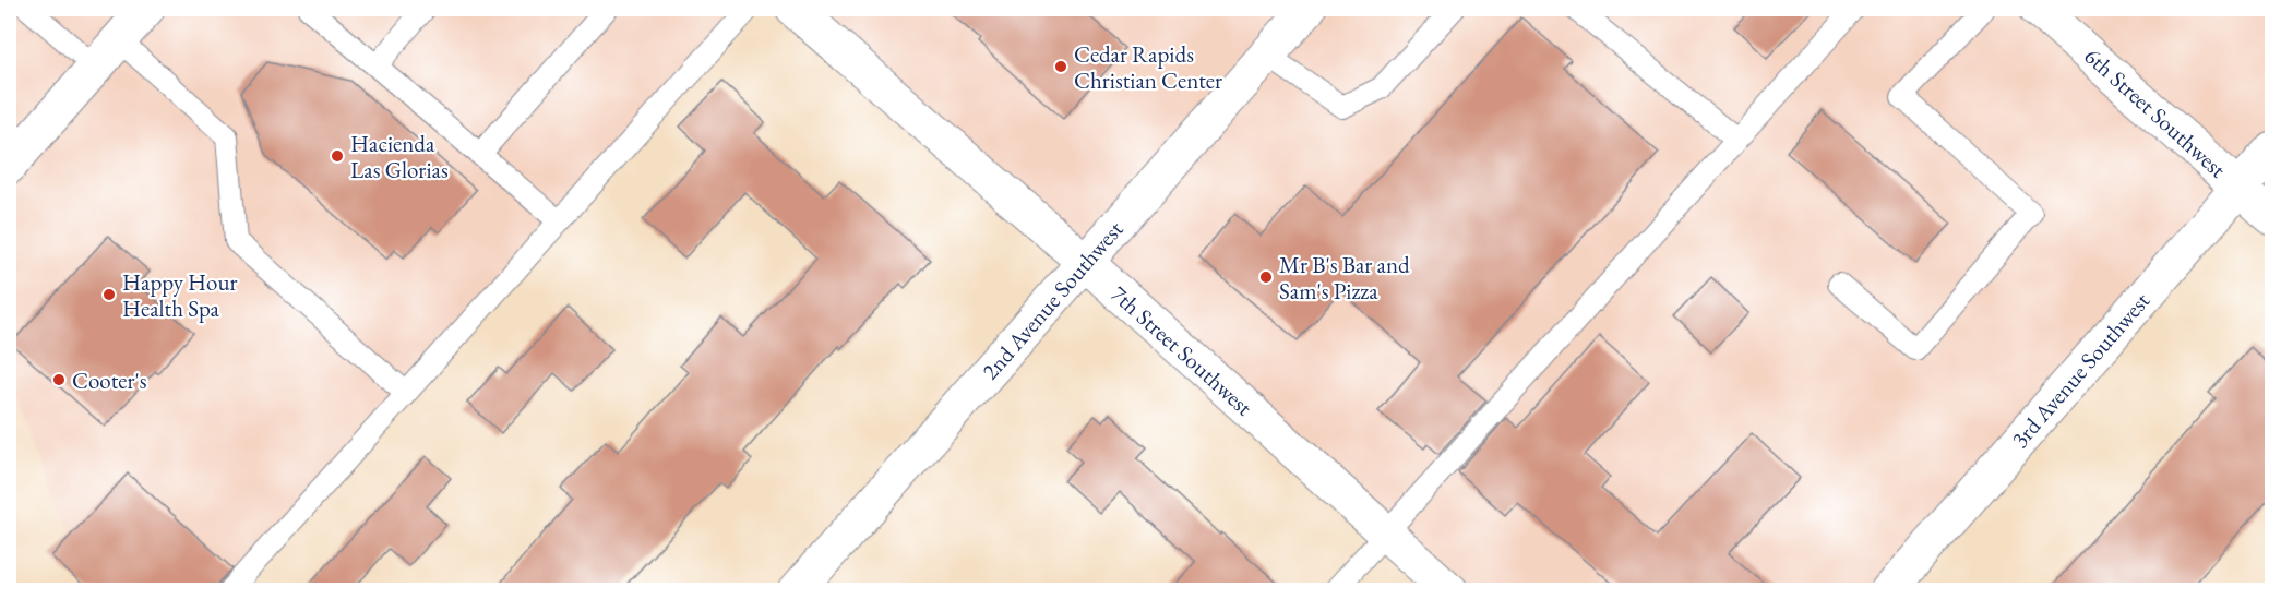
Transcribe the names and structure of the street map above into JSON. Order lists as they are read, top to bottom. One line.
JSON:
{"streets":{"main road":["6th Street Southwest","2nd Avenue Southwest","7th Street Southwest","3rd Avenue Southwest"]},"crossings":[["6th Street Southwest","3rd Avenue Southwest"],["2nd Avenue Southwest","7th Street Southwest"]],"places":["Cedar Rapids Christian Center","Hacienda Las Glorias","Mr B's Bar and Sam's Pizza","Happy Hour Health Spa","Cooter's"]}
